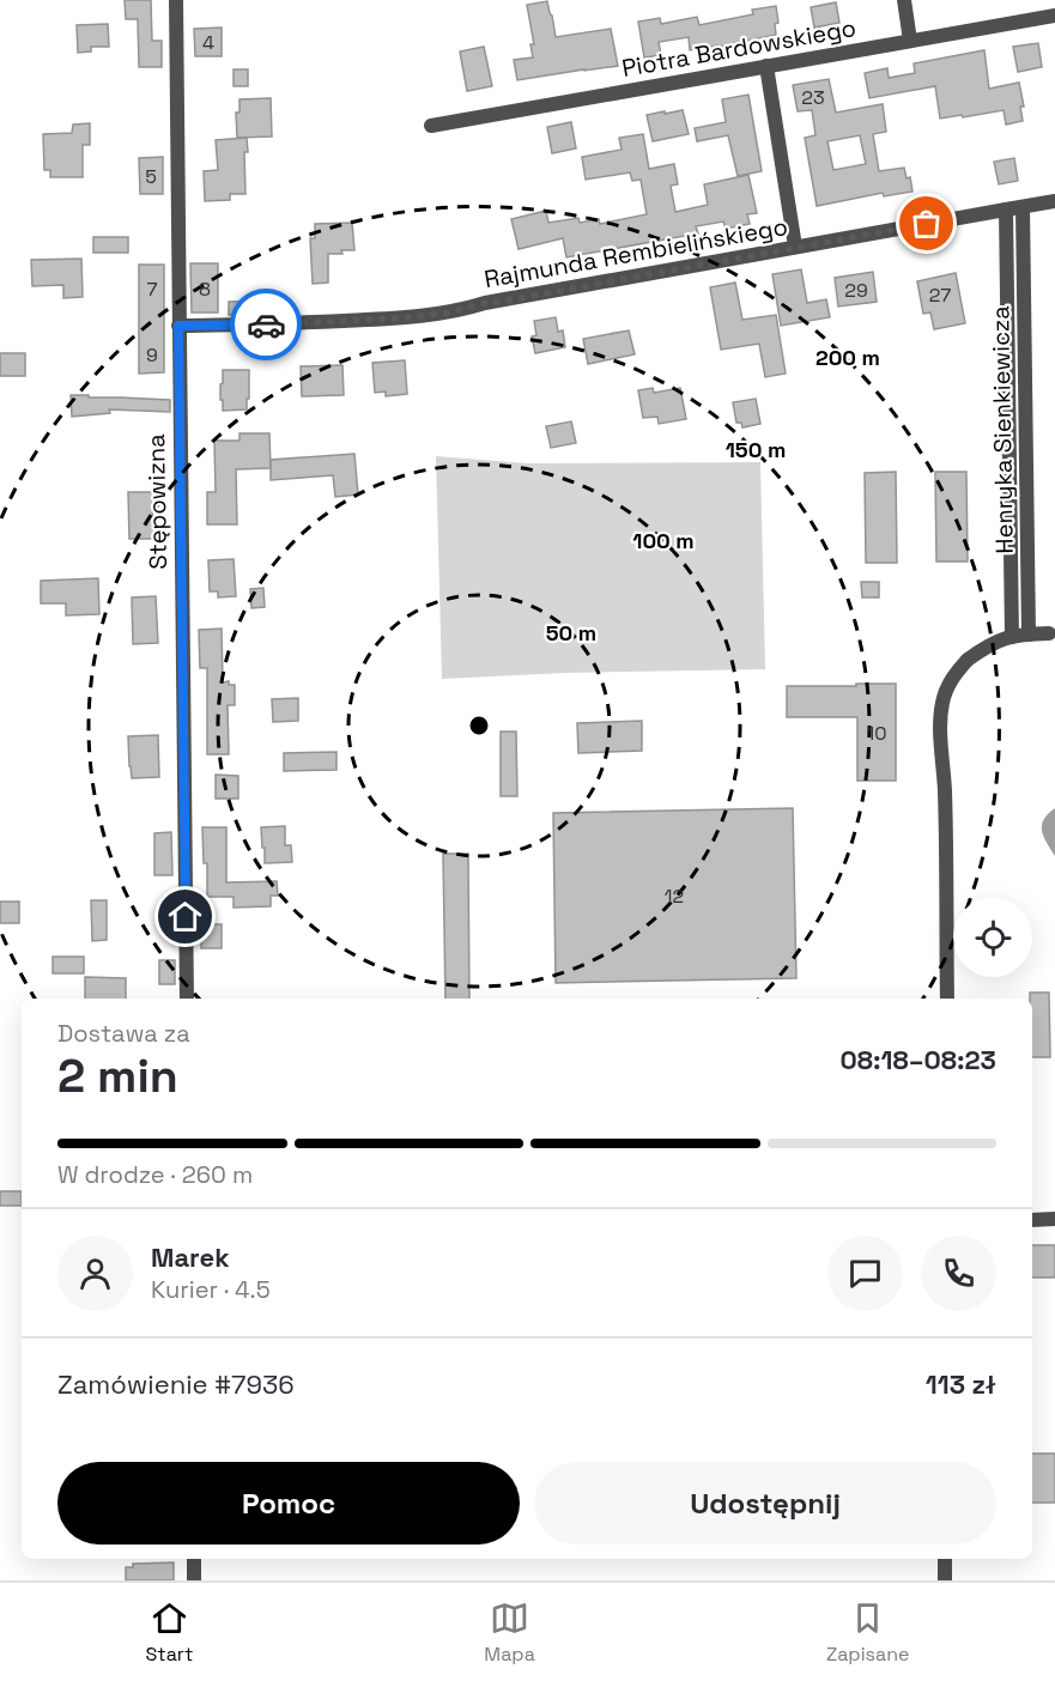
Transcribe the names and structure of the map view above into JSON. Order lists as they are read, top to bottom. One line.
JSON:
{"streets":{"street":["Piotra Bardowskiego","Rajmunda Rembielińskiego","Henryka Sienkiewicza","Stępowizna"]},"crossings":[["Rajmunda Rembielińskiego","Henryka Sienkiewicza"],["Rajmunda Rembielińskiego","Stępowizna"]],"house_numbers":["4","23","5","7","8","29","27","9","10","12"],"page":{"heading":["2 min","Dostawa za","08:18–08:23"],"panel":["Marek","Kurier · 4.5","Zamówienie #7936","113 zł"],"bar":"W drodze · 260 m","buttons":["Pomoc","Udostępnij"],"tabs":["Start","Mapa","Zapisane"]},"rings":["200 m","150 m","100 m","50 m"]}
